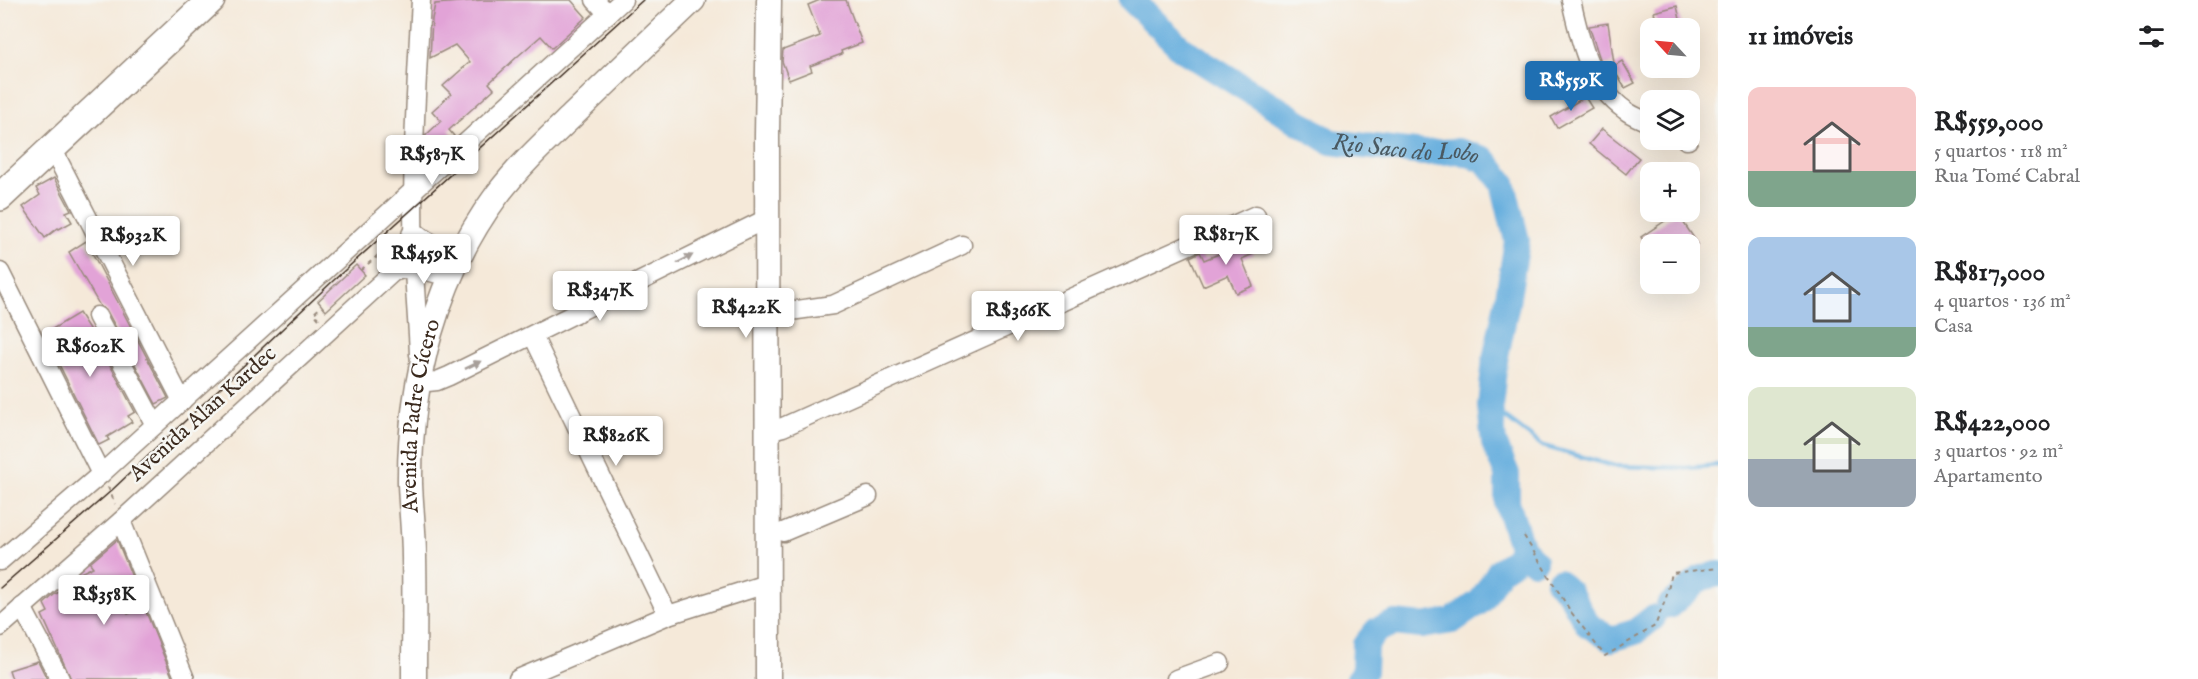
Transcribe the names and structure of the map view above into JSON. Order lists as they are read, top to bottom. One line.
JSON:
{"streets":{"main road":["Avenida Padre Cícero"],"street":["Avenida Alan Kardec"]},"water":["Rio Saco do Lobo"],"north":"top left","page":{"heading":"11 imóveis","map_buttons":["+","−"],"price":["R$559K","R$587K","R$817K","R$932K","R$459K","R$347K","R$422K","R$366K","R$602K","R$826K","R$358K"],"list":[{"name":"R$559,000","note":"5 quartos · 118 m² · Rua Tomé Cabral"},{"name":"R$817,000","note":"4 quartos · 136 m² · Casa"},{"name":"R$422,000","note":"3 quartos · 92 m² · Apartamento"}]}}
